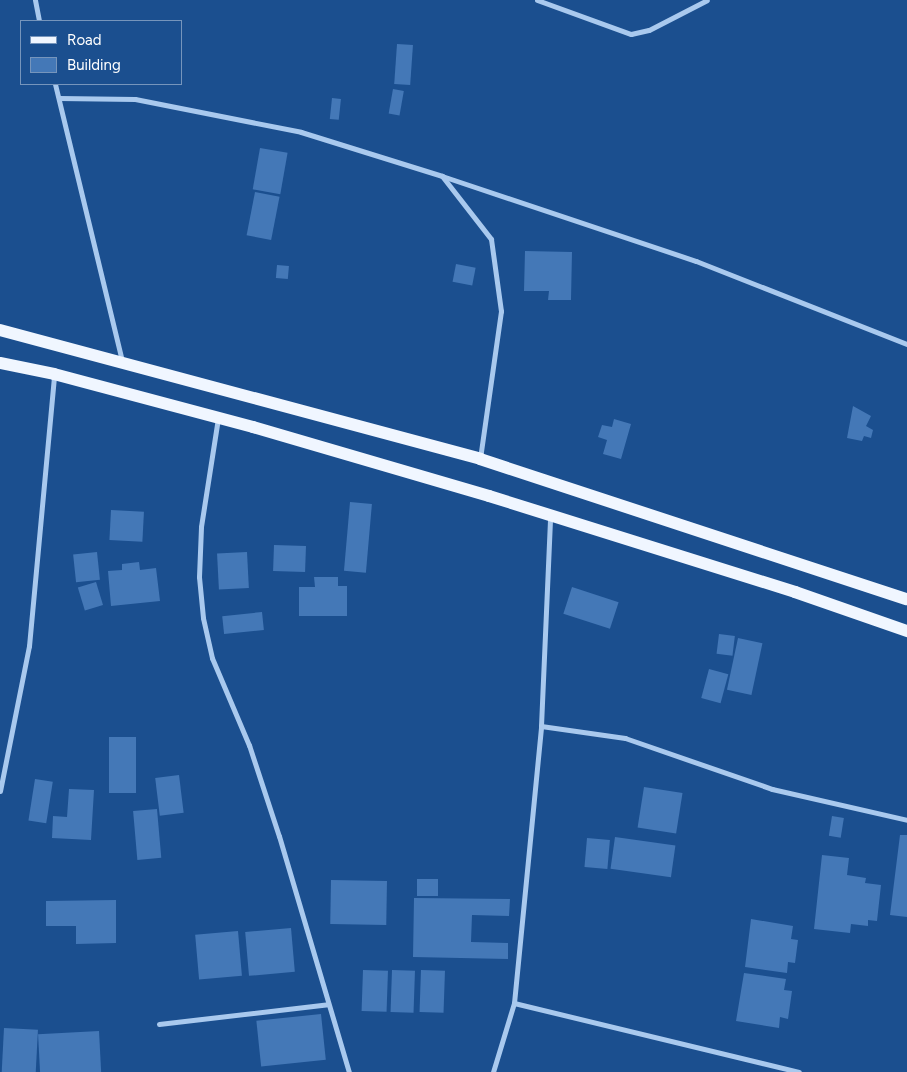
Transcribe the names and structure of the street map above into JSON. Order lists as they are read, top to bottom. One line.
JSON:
{"legend":["Road","Building"]}
